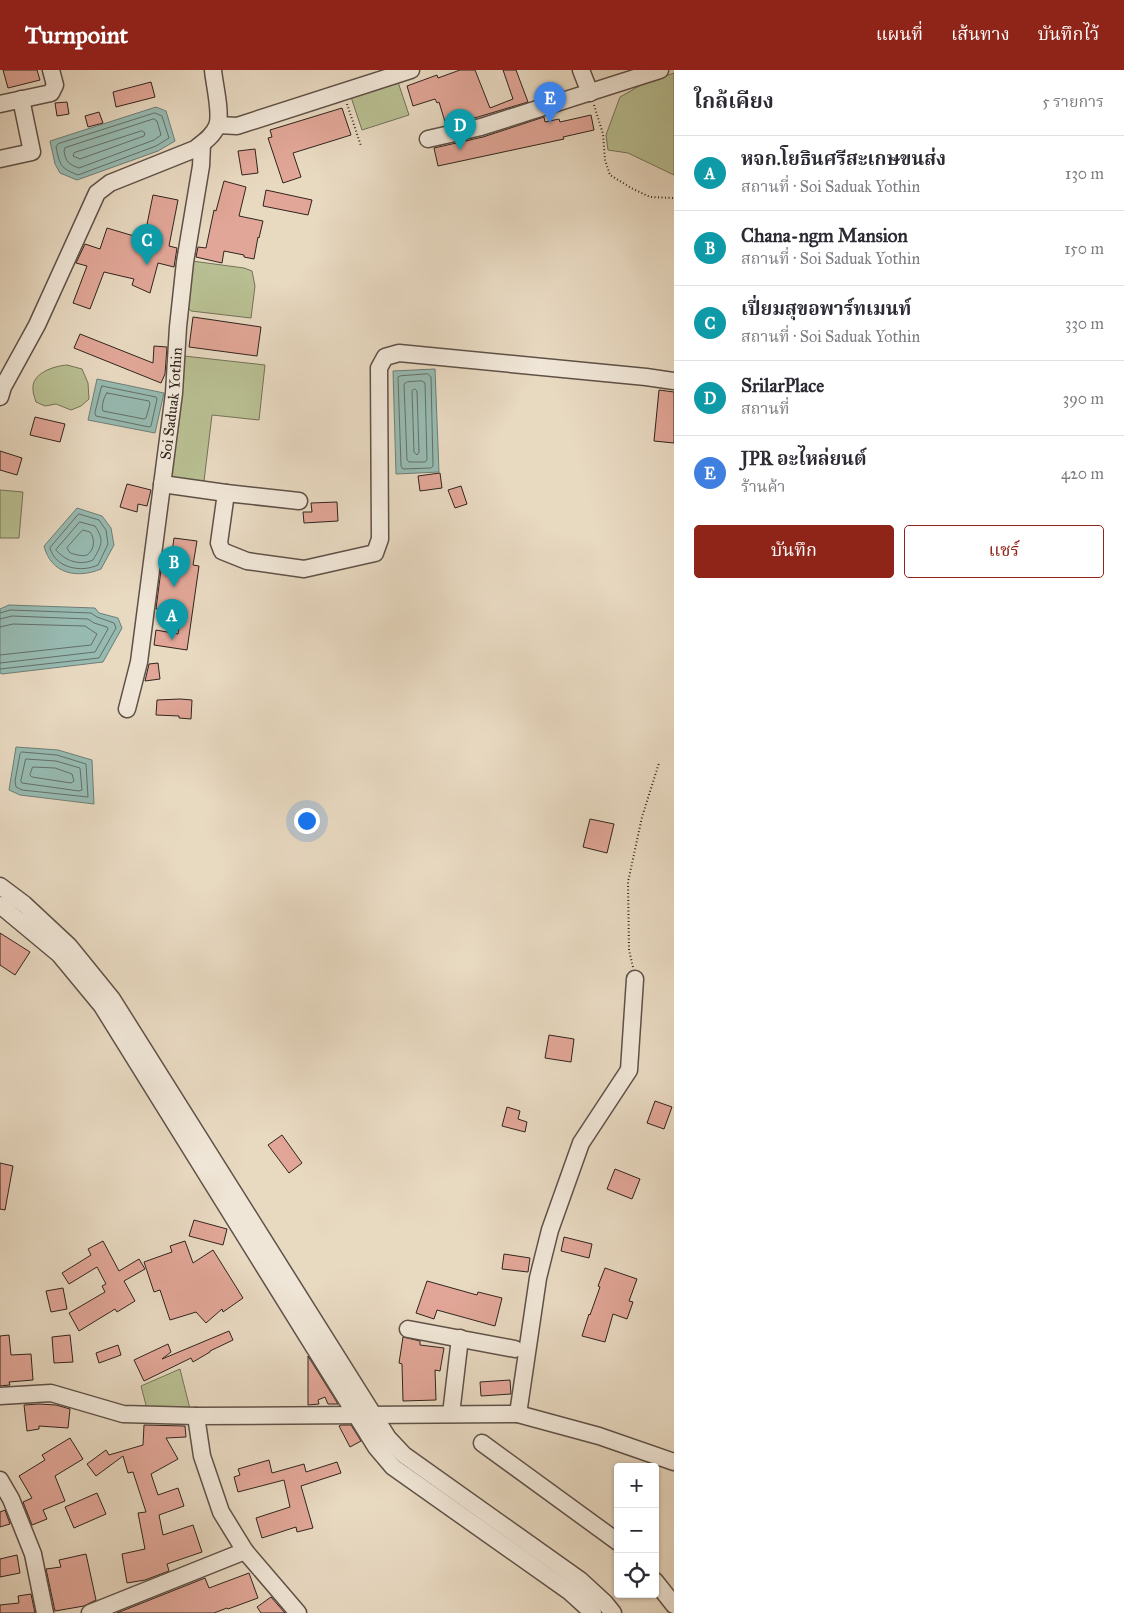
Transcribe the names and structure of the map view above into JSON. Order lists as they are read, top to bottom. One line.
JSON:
{"streets":{"street":["Soi Saduak Yothin"]},"page":{"header":"Turnpoint","nav":["แผนที่","เส้นทาง","บันทึกไว้"],"heading":["ใกล้เคียง","5 รายการ"],"pins":["E","D","C","B","A"],"list":[{"mark":"A","name":"หจก.โยธินศรีสะเกษขนส่ง","note":"สถานที่ · Soi Saduak Yothin","value":"130 m"},{"mark":"B","name":"Chana-ngm Mansion","note":"สถานที่ · Soi Saduak Yothin","value":"150 m"},{"mark":"C","name":"เปี่ยมสุขอพาร์ทเมนท์","note":"สถานที่ · Soi Saduak Yothin","value":"330 m"},{"mark":"D","name":"SrilarPlace","note":"สถานที่","value":"390 m"},{"mark":"E","name":"JPR อะไหล่ยนต์","note":"ร้านค้า","value":"420 m"}],"buttons":["บันทึก","แชร์"],"map_buttons":["+","−"]}}
